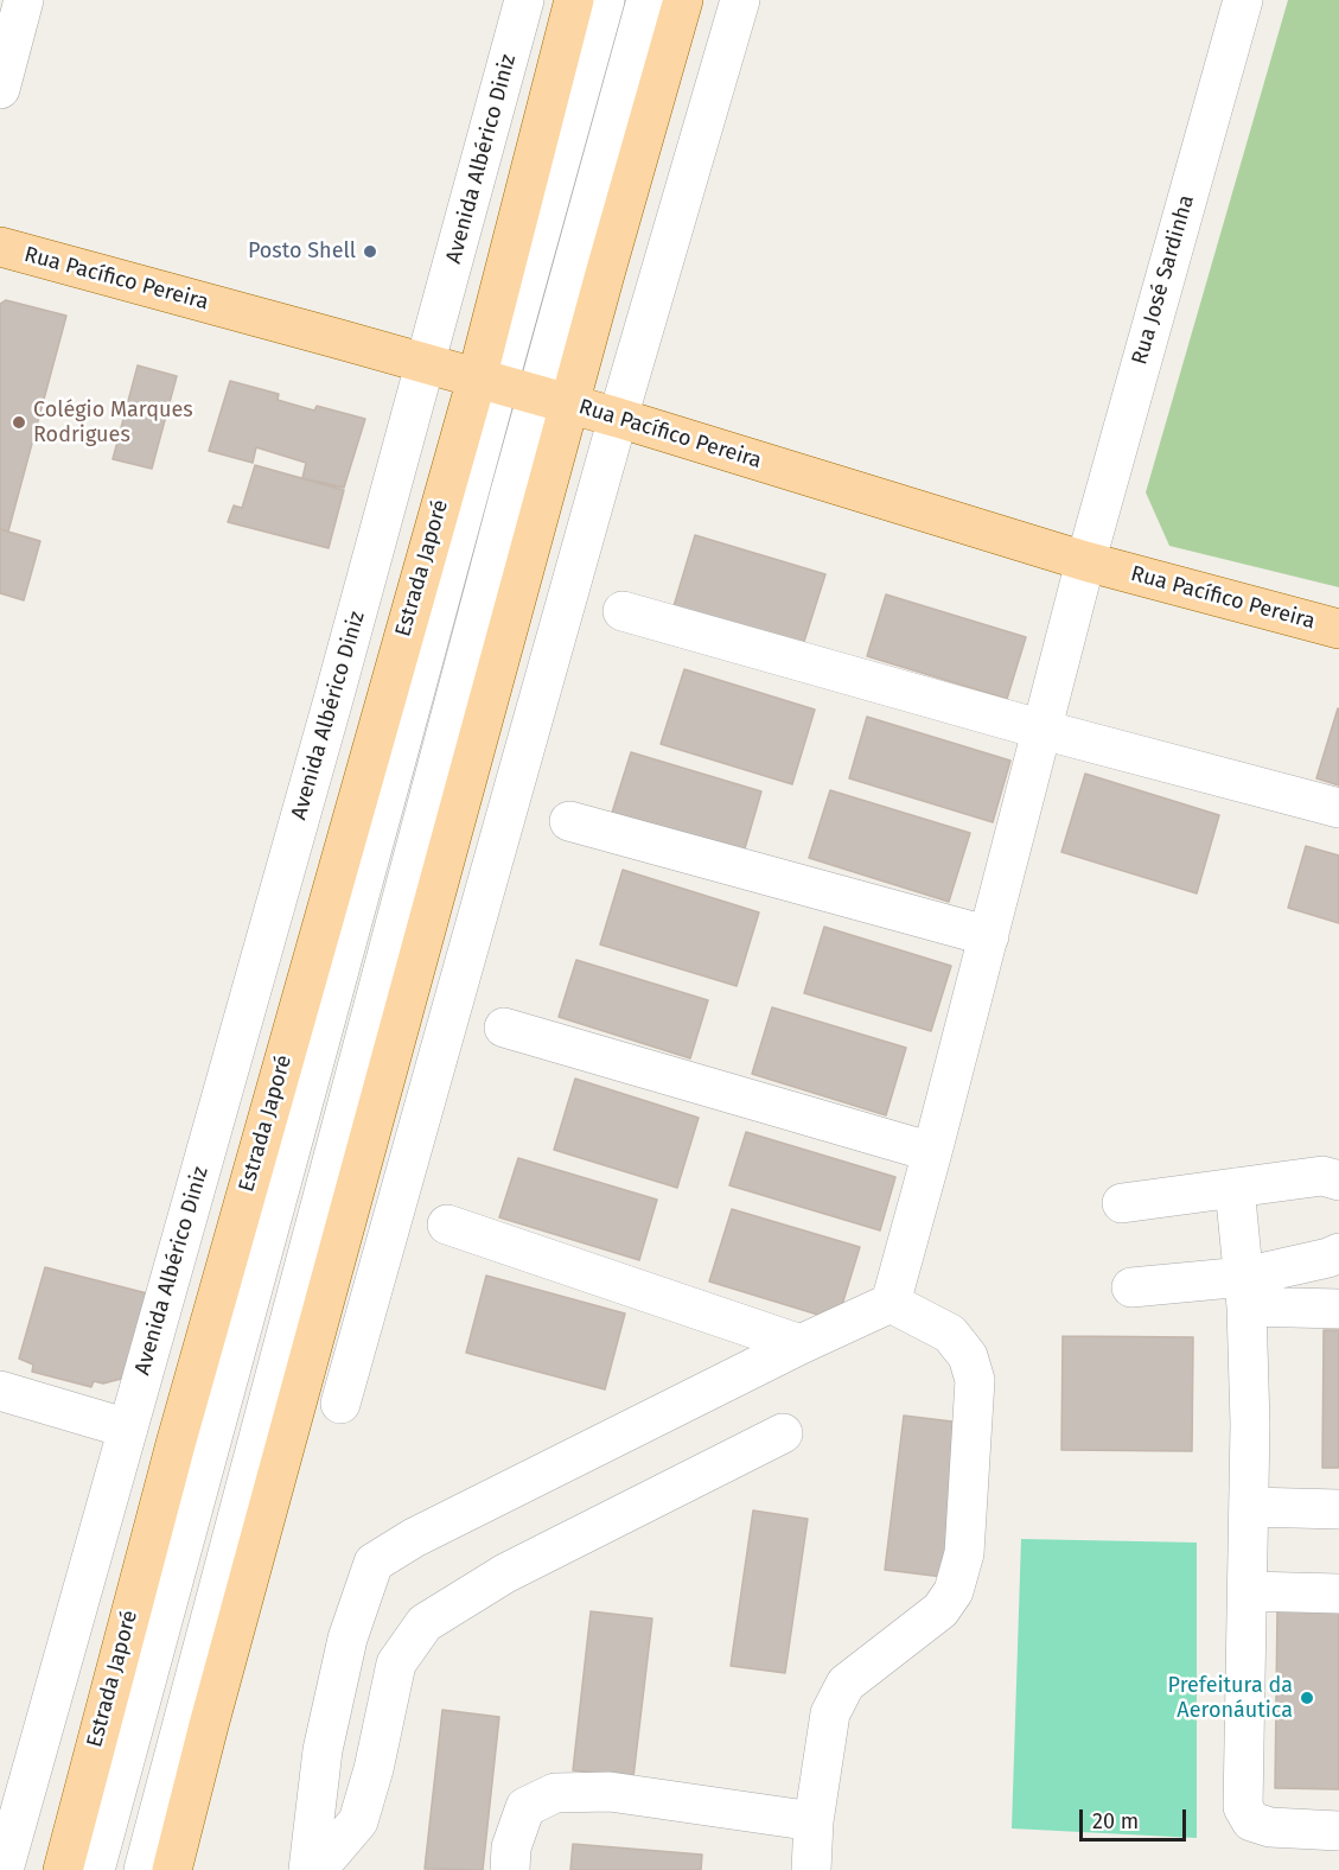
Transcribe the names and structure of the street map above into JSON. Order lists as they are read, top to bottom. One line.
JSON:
{"streets":{"main road":["Rua Pacífico Pereira","Estrada Japoré"],"street":["Avenida Albérico Diniz","Rua José Sardinha"]},"crossings":[["Avenida Albérico Diniz","Rua Pacífico Pereira"],["Rua Pacífico Pereira","Rua José Sardinha"],["Rua Pacífico Pereira","Estrada Japoré"]],"places":["Posto Shell","Colégio Marques Rodrigues","Prefeitura da Aeronáutica"],"scale_bar":"20 m"}
